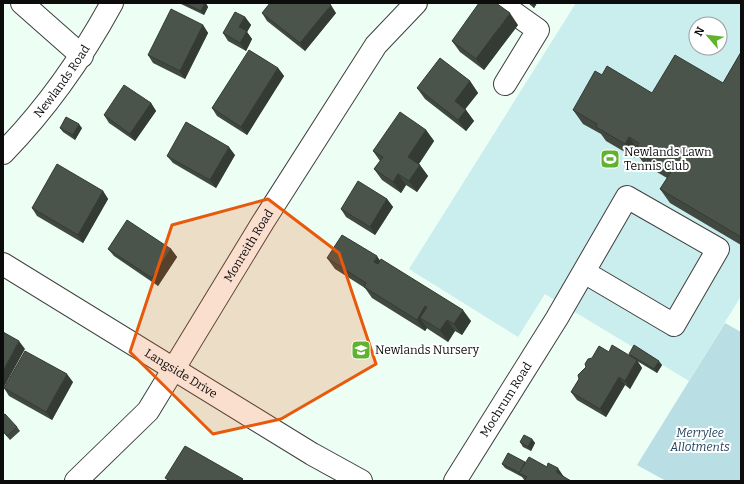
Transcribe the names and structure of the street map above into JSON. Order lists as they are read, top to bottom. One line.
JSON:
{"streets":{"street":["Newlands Road","Monreith Road","Langside Drive","Mochrum Road"]},"crossings":[["Monreith Road","Langside Drive"]],"parks":["Merrylee Allotments"],"places":{"sports":["Newlands Lawn Tennis Club"],"school or university":["Newlands Nursery"]},"north":"top left"}
